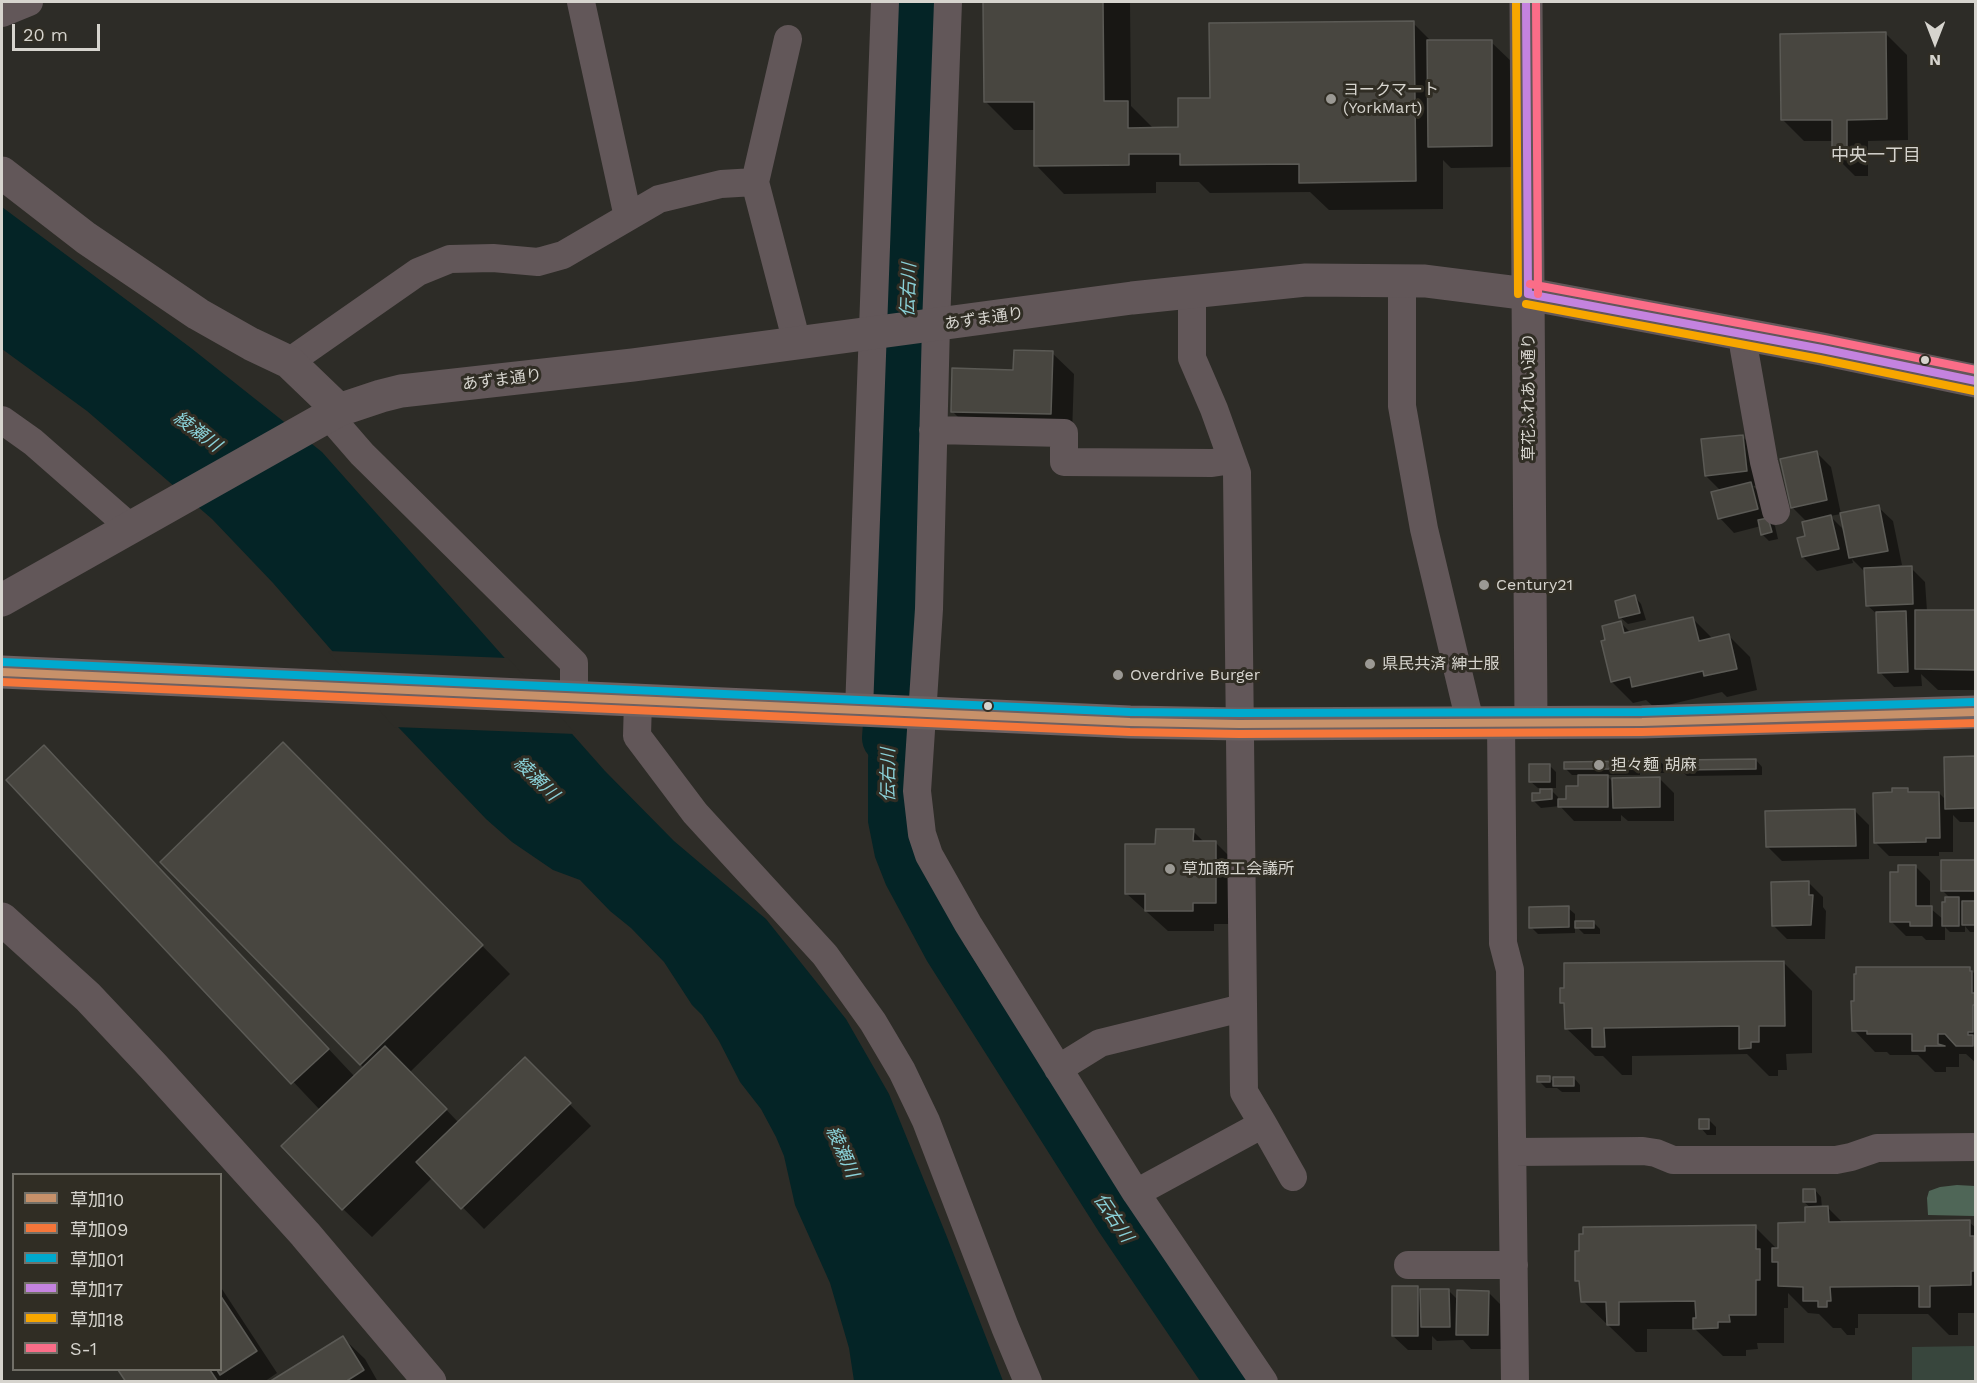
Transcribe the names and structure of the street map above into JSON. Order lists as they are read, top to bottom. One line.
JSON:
{"streets":{"street":["あずま通り","草花ふれあい通り"]},"crossings":[["あずま通り","草花ふれあい通り"]],"districts":["中央一丁目"],"water":["伝右川","綾瀬川"],"places":["ヨークマート (YorkMart)","Century21","県民共済 紳士服","Overdrive Burger","担々麺 胡麻","草加商工会議所"],"lines":["transit line 草加17","transit line 草加18","transit line S-1","transit line 草加01","transit line 草加10","transit line 草加09"],"legend":["草加10","草加09","草加01","草加17","草加18","S-1"],"scale_bar":"20 m","north":"bottom"}
